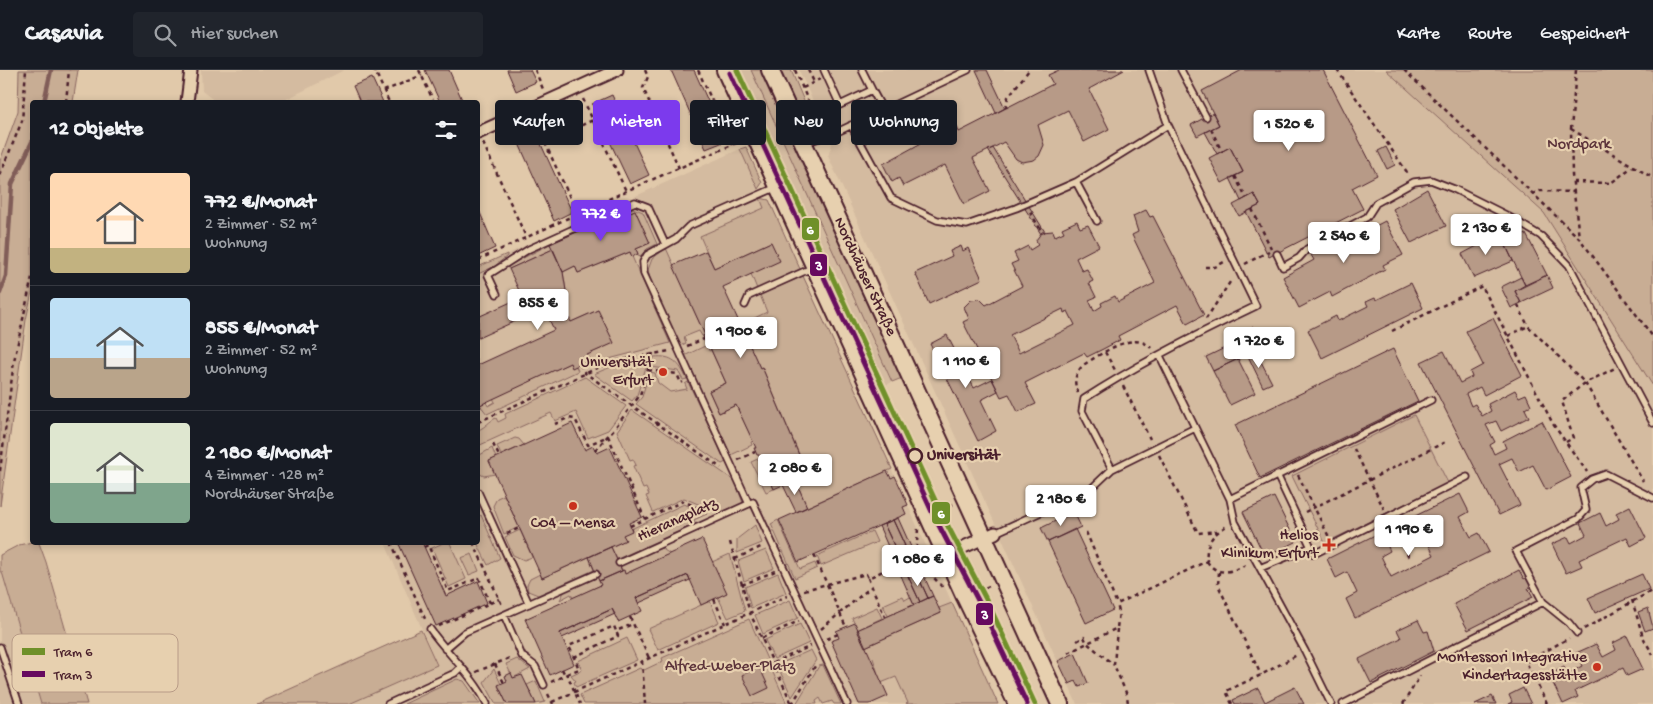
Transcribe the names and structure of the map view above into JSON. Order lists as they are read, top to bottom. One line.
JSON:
{"streets":{"main road":["Nordhäuser Straße"],"lane":["Hieranaplatz"]},"parks":["Nordpark","Alfred-Weber-Platz"],"places":{"other":["Universität Erfurt","Universität","C04 – Mensa","Montessori Integrative Kindertagesstätte"],"health":["Helios Klinikum Erfurt"]},"lines":["tram line 6","tram line 3"],"legend":["Tram 6","Tram 3"],"page":{"header":"Casavia","search":"Hier suchen","nav":["Karte","Route","Gespeichert"],"chip":["Kaufen","Mieten","Filter","Neu","Wohnung"],"heading":"12 Objekte","price":["1 520 €","772 €","2 130 €","2 540 €","855 €","1 900 €","1 720 €","1 110 €","2 080 €","2 180 €","1 190 €","1 080 €"],"list":[{"name":"772 €/Monat","note":"2 Zimmer · 52 m² · Wohnung"},{"name":"855 €/Monat","note":"2 Zimmer · 52 m² · Wohnung"},{"name":"2 180 €/Monat","note":"4 Zimmer · 128 m² · Nordhäuser Straße"}]}}
